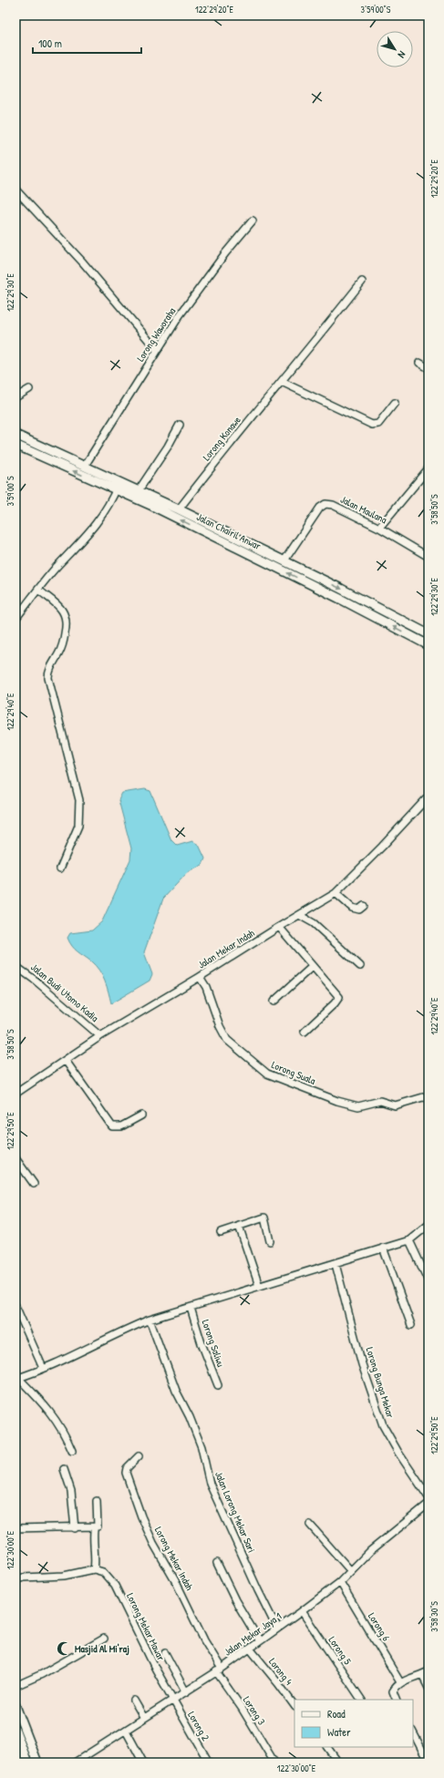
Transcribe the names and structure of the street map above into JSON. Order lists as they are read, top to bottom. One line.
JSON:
{"streets":{"main road":["Jalan Chairil Anwar"],"street":["Lorong Waworaha","Lorong Konawe","Jalan Maulana","Jalan Mekar Indah","Jalan Budi Utomo Kadia","Lorong Suala","Lorong Saliwu","Lorong Bunga Mekar","Jalan Lorong Mekar Sari","Lorong Mekar Indah","Lorong Mekar Mawar","Lorong 6","Jalan Mekar Jaya 1","Lorong 5","Lorong 4","Lorong 3","Lorong 2"]},"crossings":[["Lorong Waworaha","Jalan Chairil Anwar"],["Lorong Konawe","Jalan Chairil Anwar"],["Jalan Maulana","Jalan Chairil Anwar"],["Jalan Mekar Indah","Jalan Budi Utomo Kadia"],["Jalan Mekar Indah","Lorong Suala"],["Jalan Lorong Mekar Sari","Jalan Mekar Jaya 1"],["Lorong Mekar Indah","Jalan Mekar Jaya 1"],["Lorong Mekar Indah","Lorong 3"],["Lorong Mekar Mawar","Jalan Mekar Jaya 1"],["Lorong Mekar Mawar","Lorong 2"],["Lorong 6","Jalan Mekar Jaya 1"],["Jalan Mekar Jaya 1","Lorong 5"],["Jalan Mekar Jaya 1","Lorong 4"],["Jalan Mekar Jaya 1","Lorong 3"],["Jalan Mekar Jaya 1","Lorong 2"]],"places":{"mosque":["Masjid Al Mi'raj"]},"legend":["Road","Water"],"scale_bar":"100 m","north":"bottom right","coordinates":["122°29'20\"E","3°59'00\"S","122°29'30\"E","3°58'50\"S","122°29'40\"E","122°29'50\"E","122°30'00\"E","3°58'30\"S"]}
